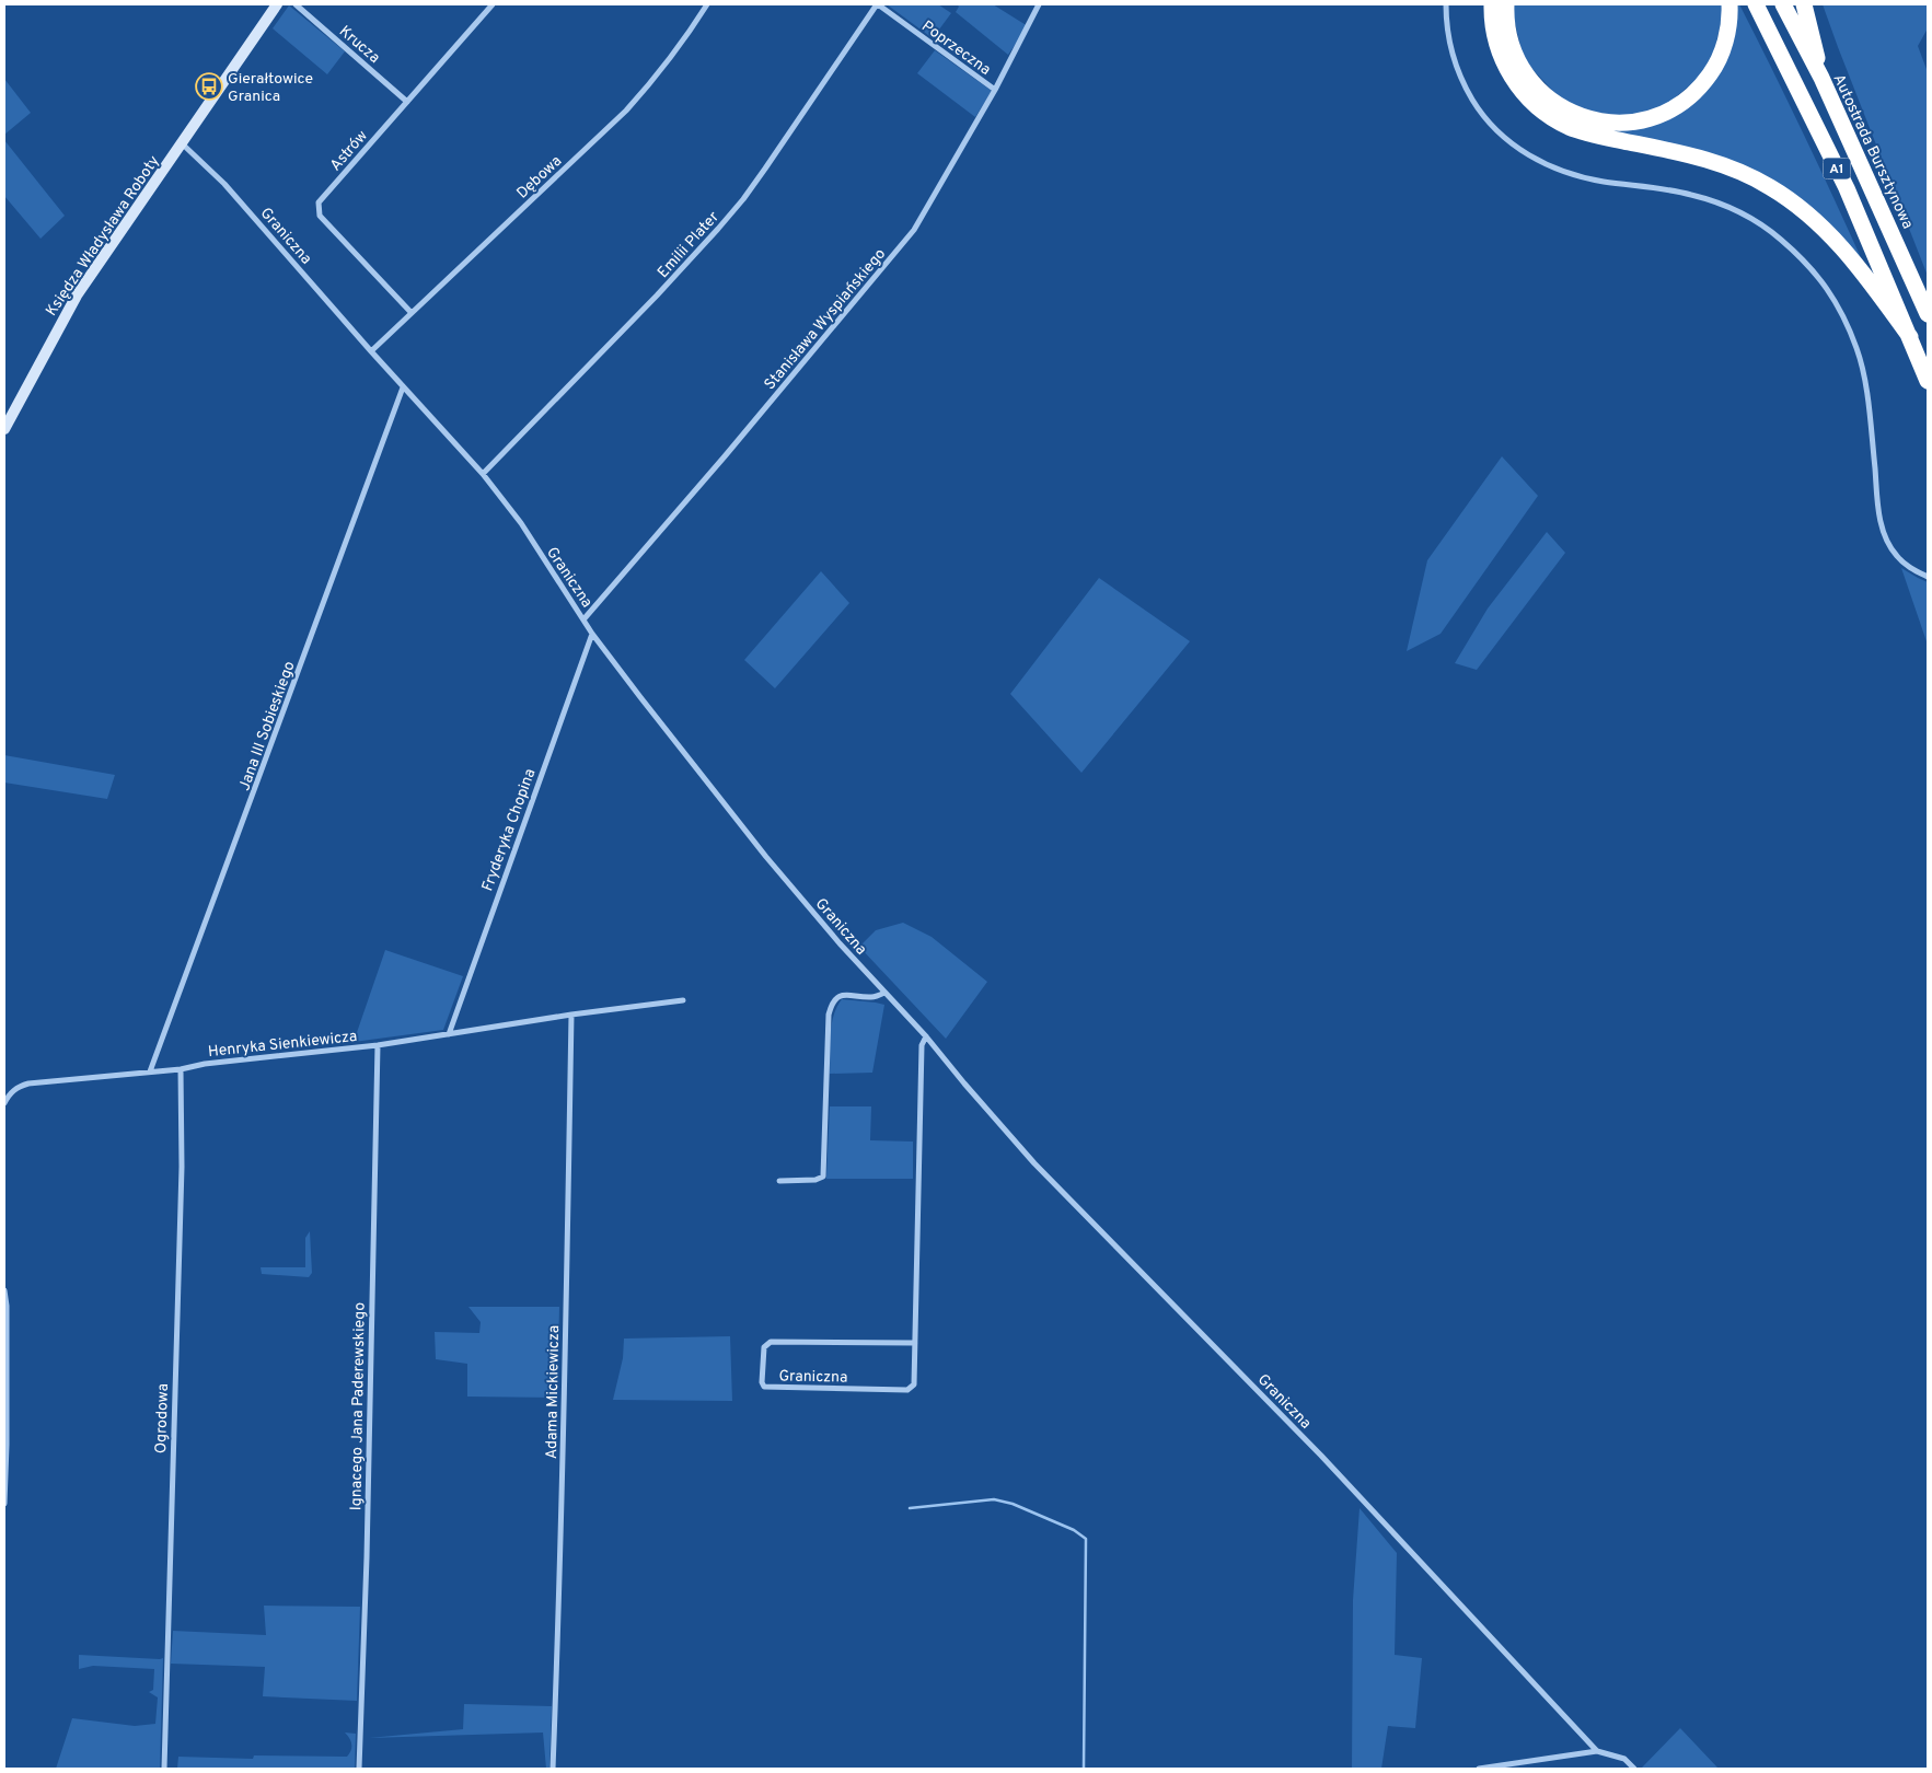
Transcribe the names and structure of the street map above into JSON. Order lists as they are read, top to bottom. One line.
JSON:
{"streets":{"highway":["Autostrada Bursztynowa","A1"],"main road":["Księdza Władysława Roboty"],"street":["Krucza","Poprzeczna","Astrów","Dębowa","Graniczna","Emilii Plater","Stanisława Wyspiańskiego","Jana III Sobieskiego","Fryderyka Chopina","Henryka Sienkiewicza","Adama Mickiewicza","Ignacego Jana Paderewskiego","Ogrodowa"]},"crossings":[["Krucza","Astrów"],["Poprzeczna","Emilii Plater"],["Poprzeczna","Stanisława Wyspiańskiego"],["Astrów","Dębowa"],["Dębowa","Graniczna"],["Księdza Władysława Roboty","Graniczna"],["Graniczna","Emilii Plater"],["Graniczna","Stanisława Wyspiańskiego"],["Graniczna","Jana III Sobieskiego"],["Graniczna","Fryderyka Chopina"],["Jana III Sobieskiego","Henryka Sienkiewicza"],["Fryderyka Chopina","Henryka Sienkiewicza"],["Henryka Sienkiewicza","Adama Mickiewicza"],["Henryka Sienkiewicza","Ignacego Jana Paderewskiego"],["Henryka Sienkiewicza","Ogrodowa"]],"places":{"bus stop":["Gierałtowice Granica"]}}
